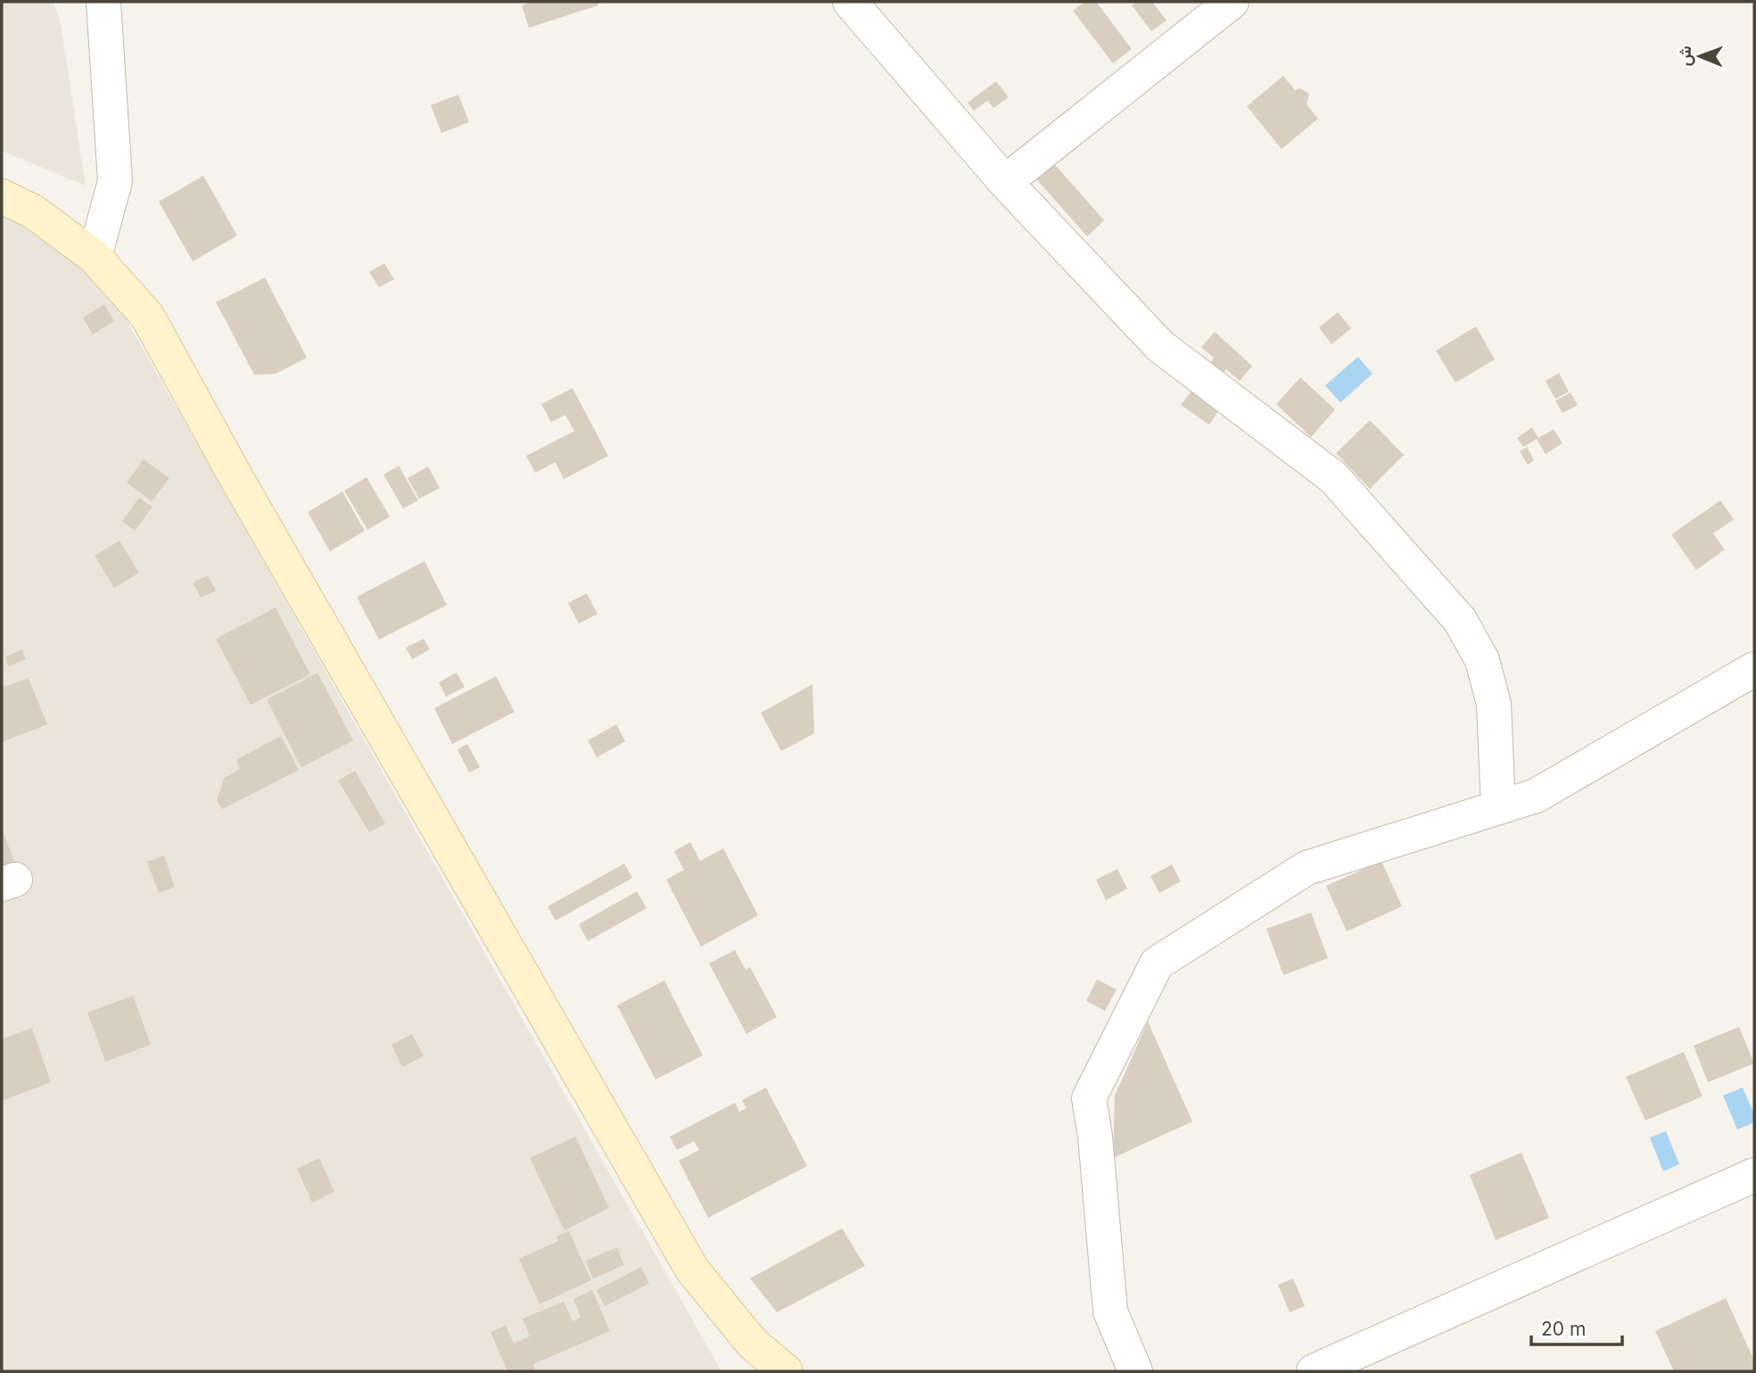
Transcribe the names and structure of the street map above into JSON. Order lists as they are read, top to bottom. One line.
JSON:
{"scale_bar":"20 m","north":"left"}
